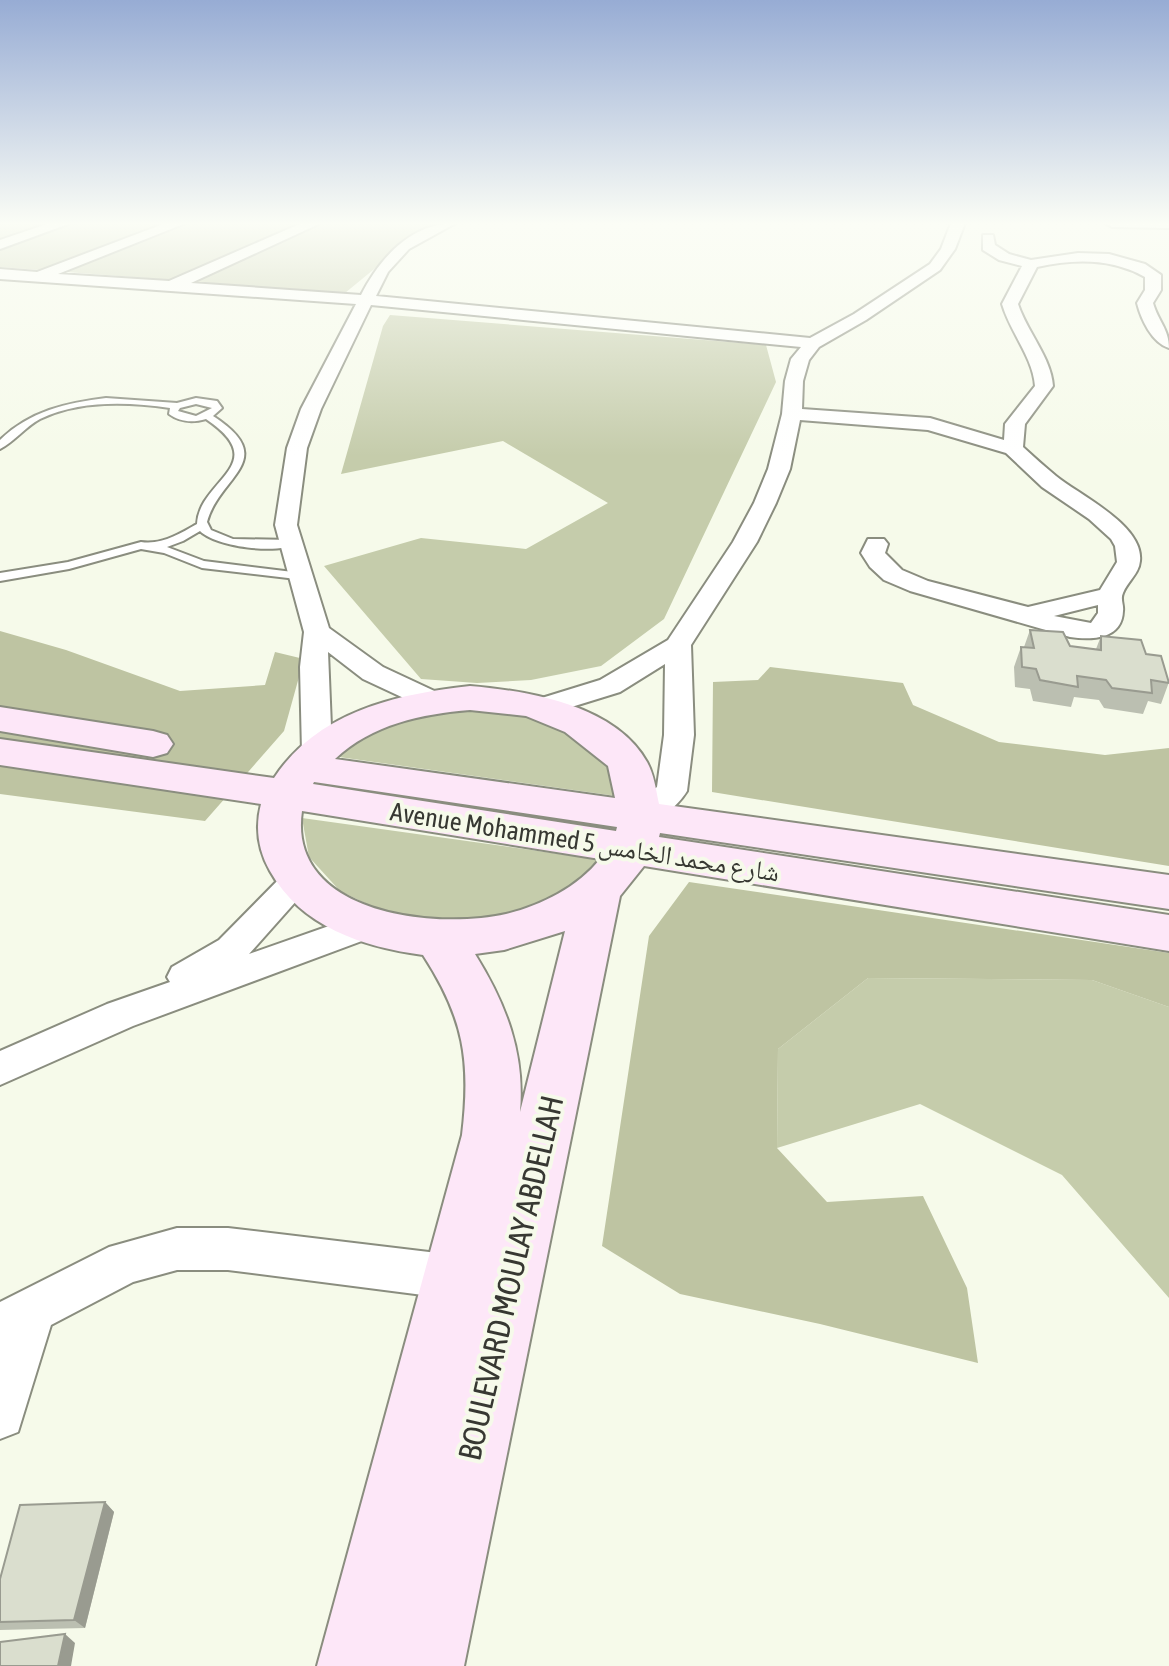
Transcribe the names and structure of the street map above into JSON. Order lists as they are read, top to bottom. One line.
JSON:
{"streets":{"main road":["Avenue Mohammed 5 شارع محمد الخامس","BOULEVARD MOULAY ABDELLAH"]}}
